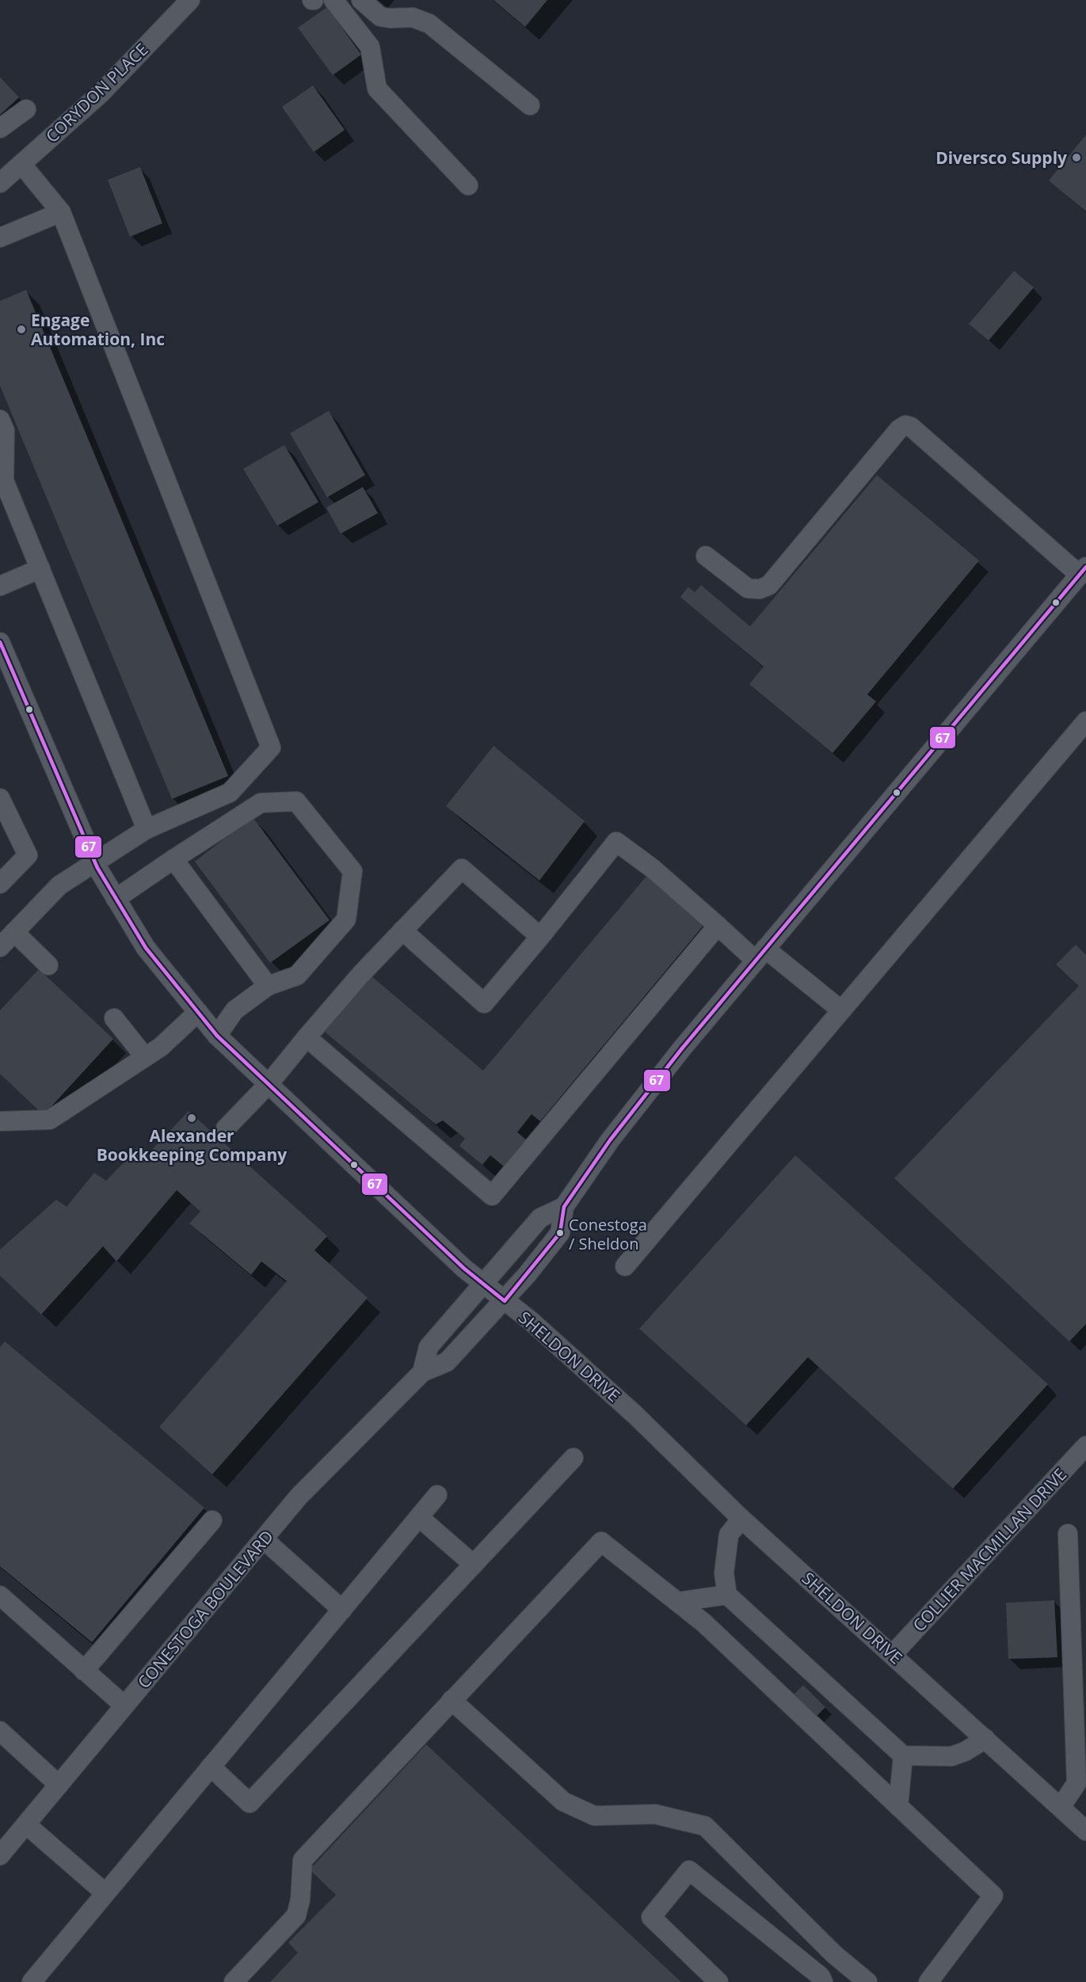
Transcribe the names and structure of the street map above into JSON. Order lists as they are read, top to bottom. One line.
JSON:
{"streets":{"street":["CORYDON PLACE","SHELDON DRIVE","COLLIER MACMILLAN DRIVE","CONESTOGA BOULEVARD"]},"crossings":[["SHELDON DRIVE","COLLIER MACMILLAN DRIVE"],["SHELDON DRIVE","CONESTOGA BOULEVARD"]],"places":["Diversco Supply","Engage Automation, Inc","Alexander Bookkeeping Company","Conestoga / Sheldon"],"lines":["transit line 67"]}
